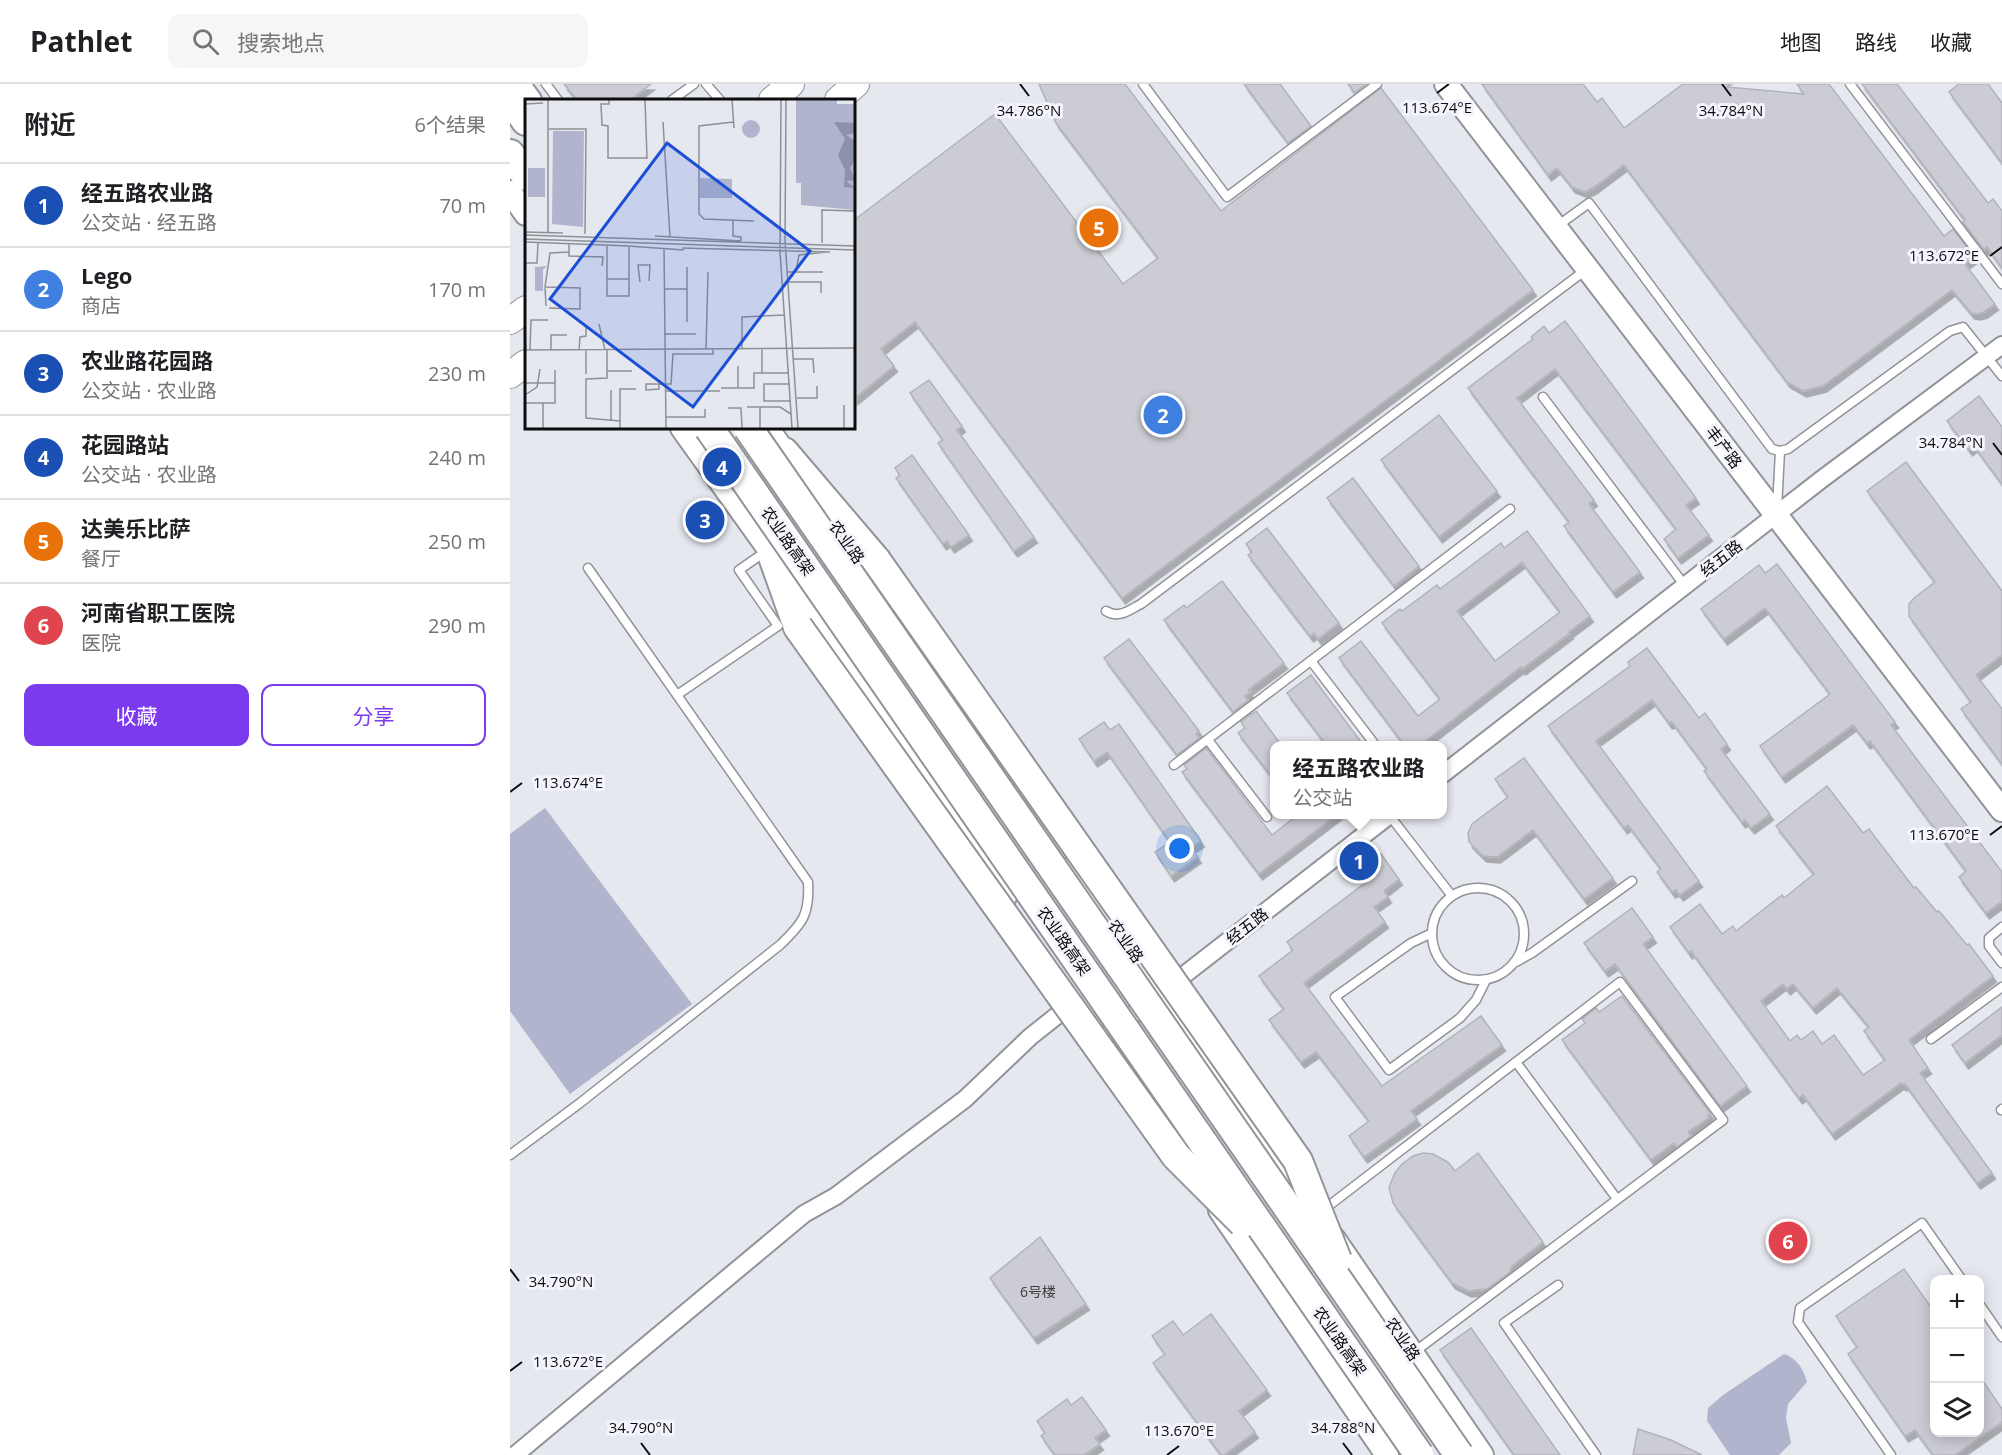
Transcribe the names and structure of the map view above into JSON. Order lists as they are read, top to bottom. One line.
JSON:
{"streets":{"highway":["农业路高架"],"street":["丰产路","农业路","经五路"]},"crossings":[["丰产路","经五路"],["农业路","经五路"]],"house_numbers":["6号楼"],"page":{"header":"Pathlet","search":"搜索地点","nav":["地图","路线","收藏"],"heading":["附近","6个结果"],"list":[{"mark":"1","name":"经五路农业路","note":"公交站 · 经五路","value":"70 m"},{"mark":"2","name":"Lego","note":"商店","value":"170 m"},{"mark":"3","name":"农业路花园路","note":"公交站 · 农业路","value":"230 m"},{"mark":"4","name":"花园路站","note":"公交站 · 农业路","value":"240 m"},{"mark":"5","name":"达美乐比萨","note":"餐厅","value":"250 m"},{"mark":"6","name":"河南省职工医院","note":"医院","value":"290 m"}],"pins":["5","2","4","3","1","6"],"buttons":["收藏","分享"],"popup":["经五路农业路","公交站"],"map_buttons":["+","−"]},"coordinates":["113.674°E","34.786°N","34.784°N","113.672°E","113.670°E","34.790°N","34.788°N"]}
